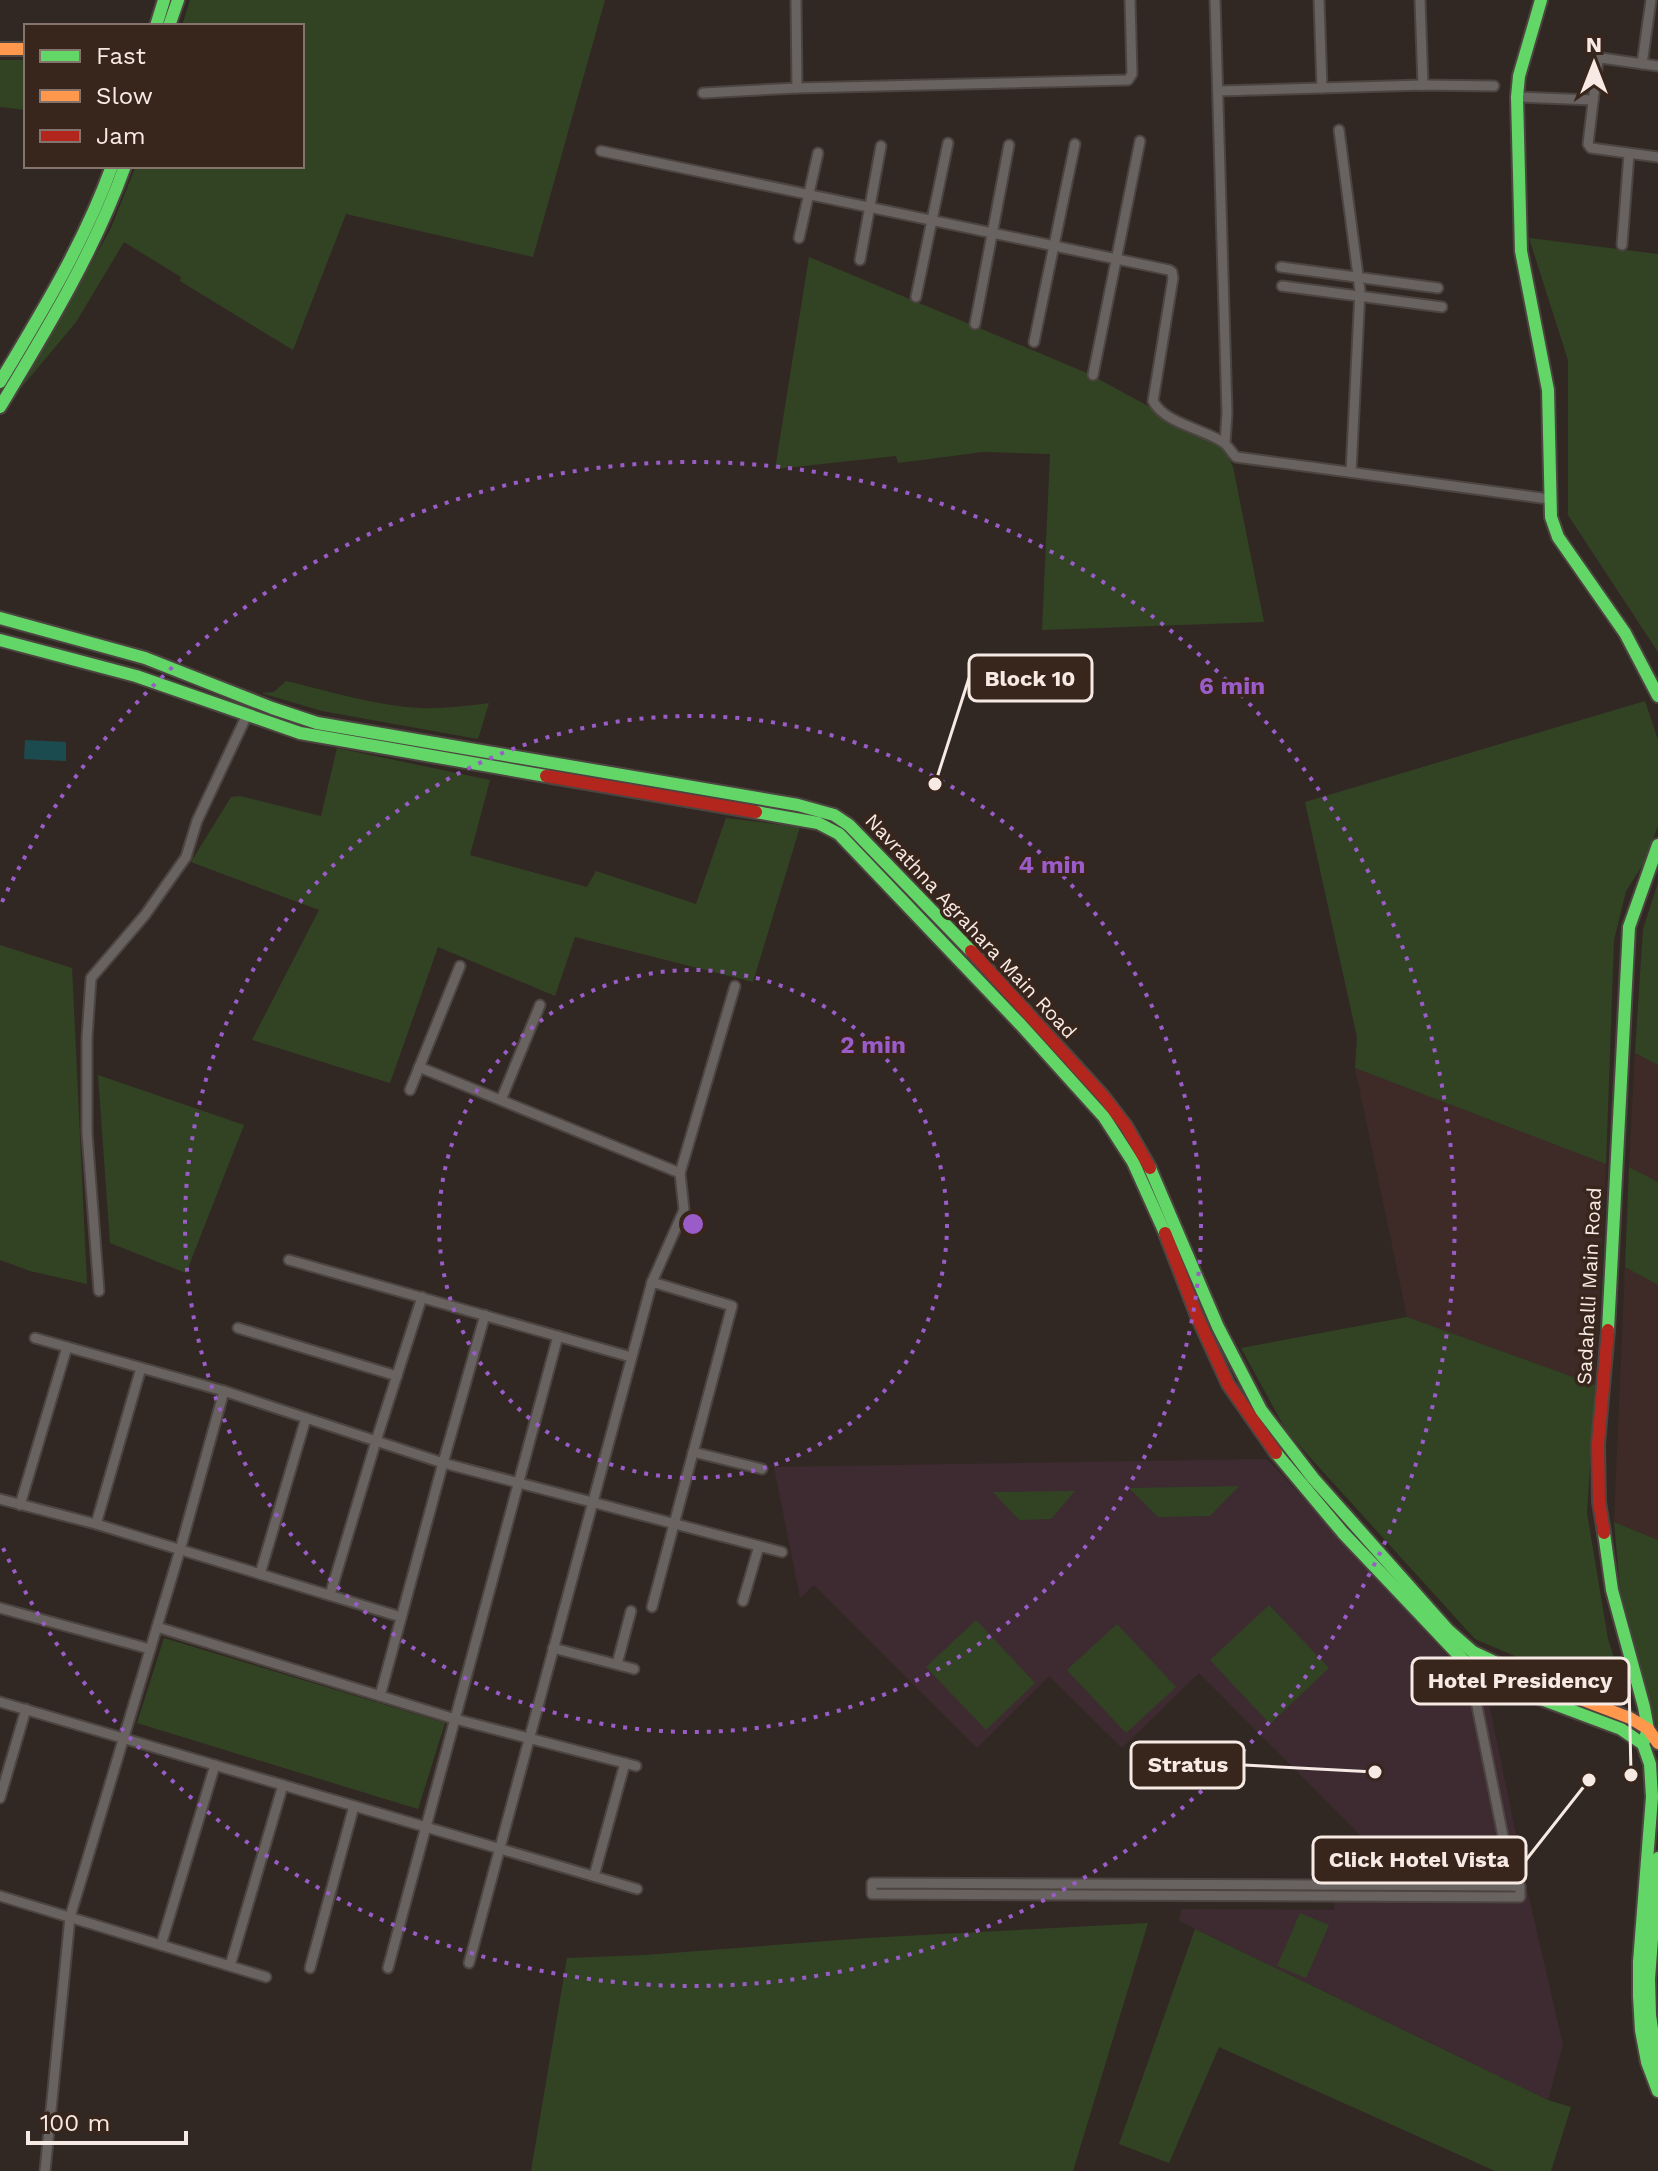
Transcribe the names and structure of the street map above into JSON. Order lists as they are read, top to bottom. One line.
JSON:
{"streets":{"street":["Navrathna Agrahara Main Road","Sadahalli Main Road"]},"crossings":[["Navrathna Agrahara Main Road","Sadahalli Main Road"]],"places":["Block 10","Stratus","Hotel Presidency","Click Hotel Vista"],"legend":["Fast","Slow","Jam"],"scale_bar":"100 m","north":"top","rings":["6 min","4 min","2 min"]}
